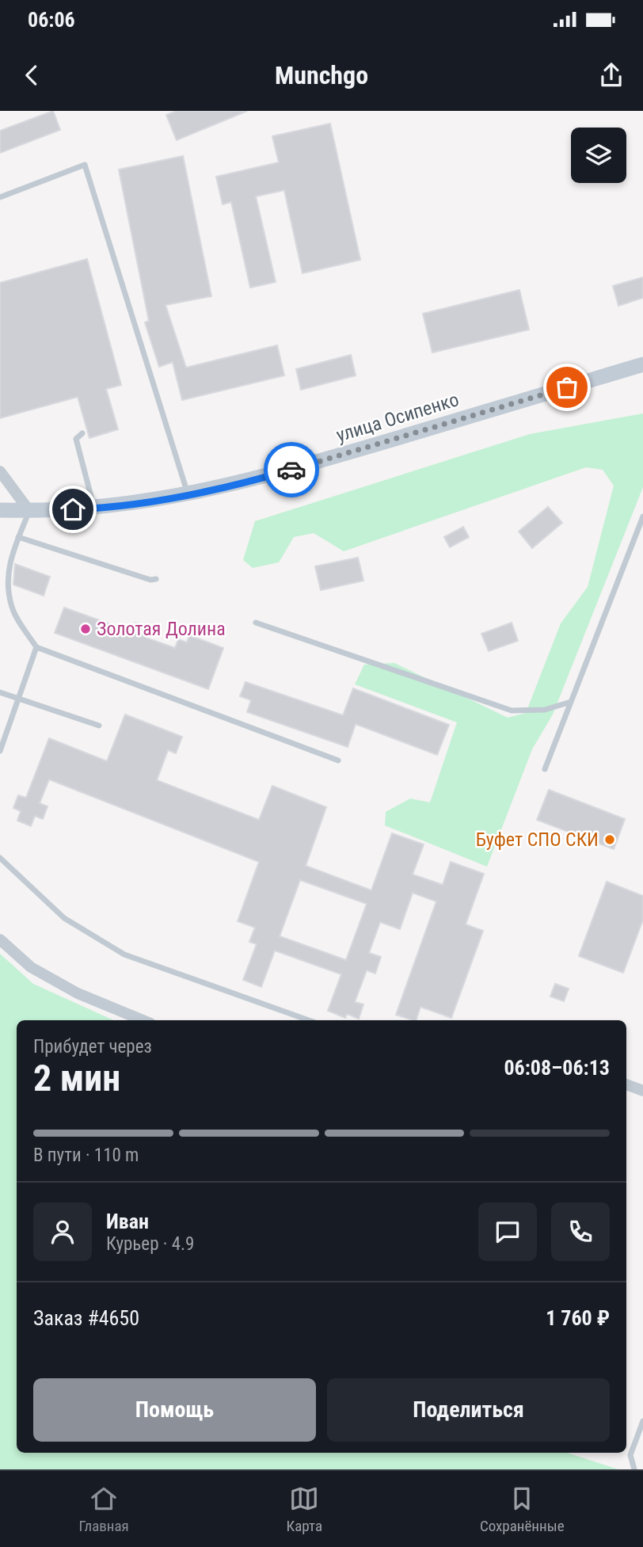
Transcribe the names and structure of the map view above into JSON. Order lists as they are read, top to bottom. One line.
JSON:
{"streets":{"main road":["улица Осипенко"]},"places":["Золотая Долина","Буфет СПО СКИ"],"page":{"status":"06:06","header":"Munchgo","heading":["2 мин","Прибудет через","06:08–06:13"],"panel":["Иван","Курьер · 4.9","Заказ #4650","1 760 ₽"],"bar":"В пути · 110 m","buttons":["Помощь","Поделиться"],"tabs":["Главная","Карта","Сохранённые"]}}
